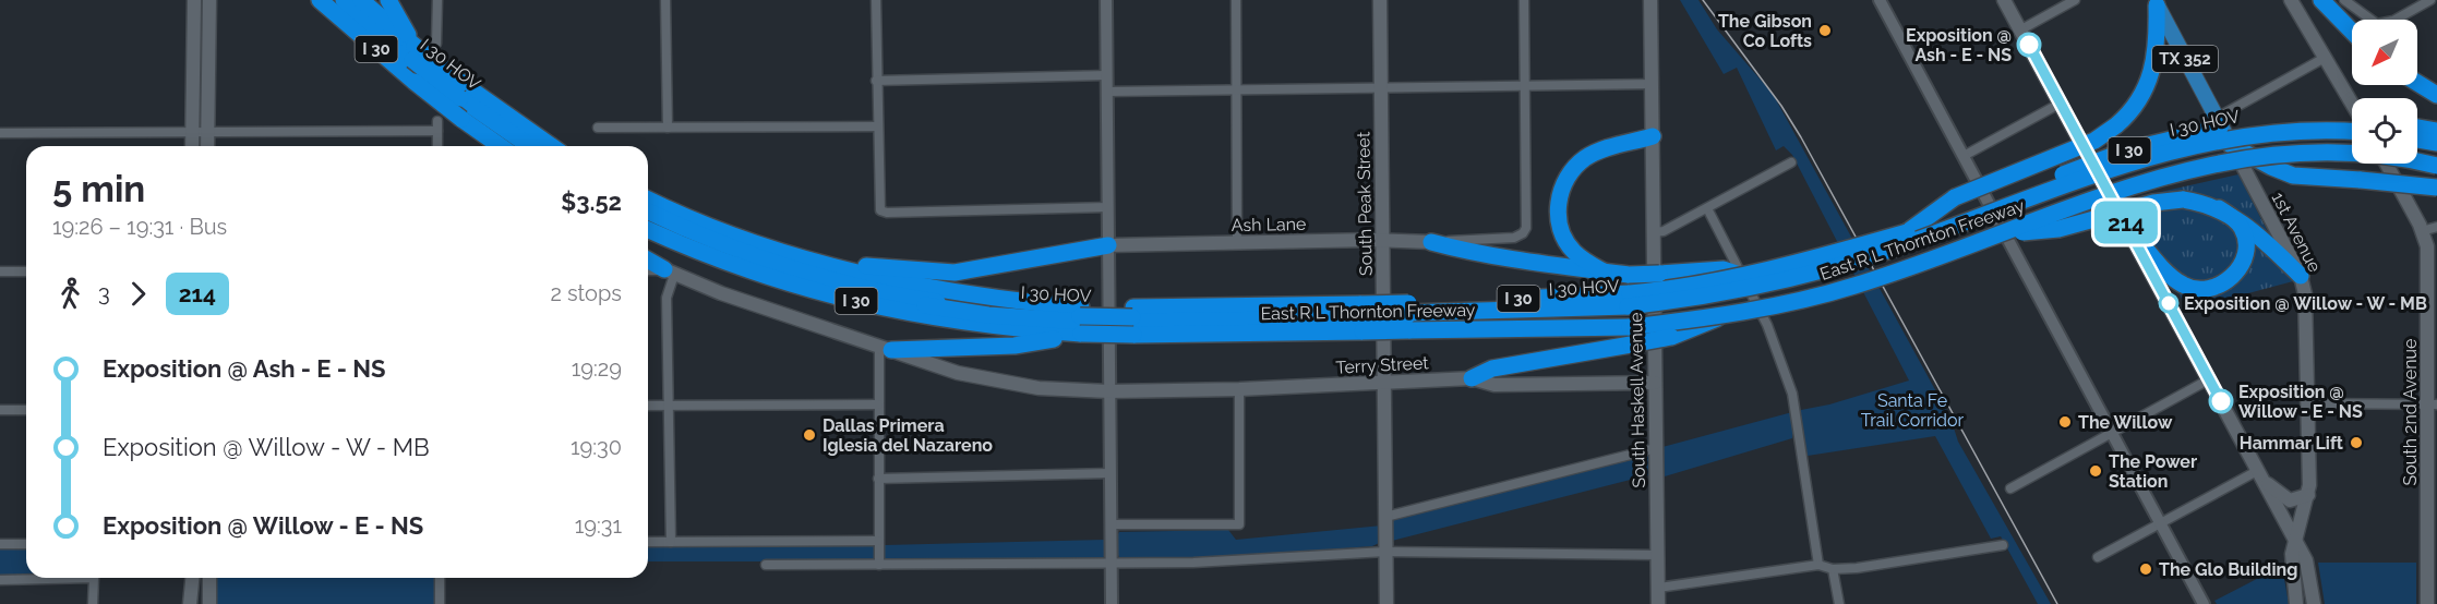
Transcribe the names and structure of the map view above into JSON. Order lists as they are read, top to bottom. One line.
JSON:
{"streets":{"highway":["I 30","I 30 HOV","East R L Thornton Freeway"],"main road":["TX 352","South Peak Street","Ash Lane","1st Avenue","Terry Street","South Haskell Avenue","South 2nd Avenue"]},"crossings":[["I 30","I 30 HOV"],["I 30 HOV","East R L Thornton Freeway"],["South Peak Street","Ash Lane"],["South Peak Street","Terry Street"],["Terry Street","South Haskell Avenue"]],"parks":["Santa Fe Trail Corridor"],"places":["The Gibson Co Lofts","Exposition @ Ash - E - NS","Exposition @ Willow - W - MB","Exposition @ Willow - E - NS","The Willow","Dallas Primera Iglesia del Nazareno","Hammar Lift","The Power Station","The Glo Building"],"lines":["bus line 214"],"north":"bottom left","page":{"on_map":"214","heading":["5 min","19:26 – 19:31 · Bus","$3.52"],"legs":["3","214","2 stops"],"list":[{"name":"Exposition @ Ash - E - NS","value":"19:29"},{"name":"Exposition @ Willow - W - MB","value":"19:30"},{"name":"Exposition @ Willow - E - NS","value":"19:31"}]}}
